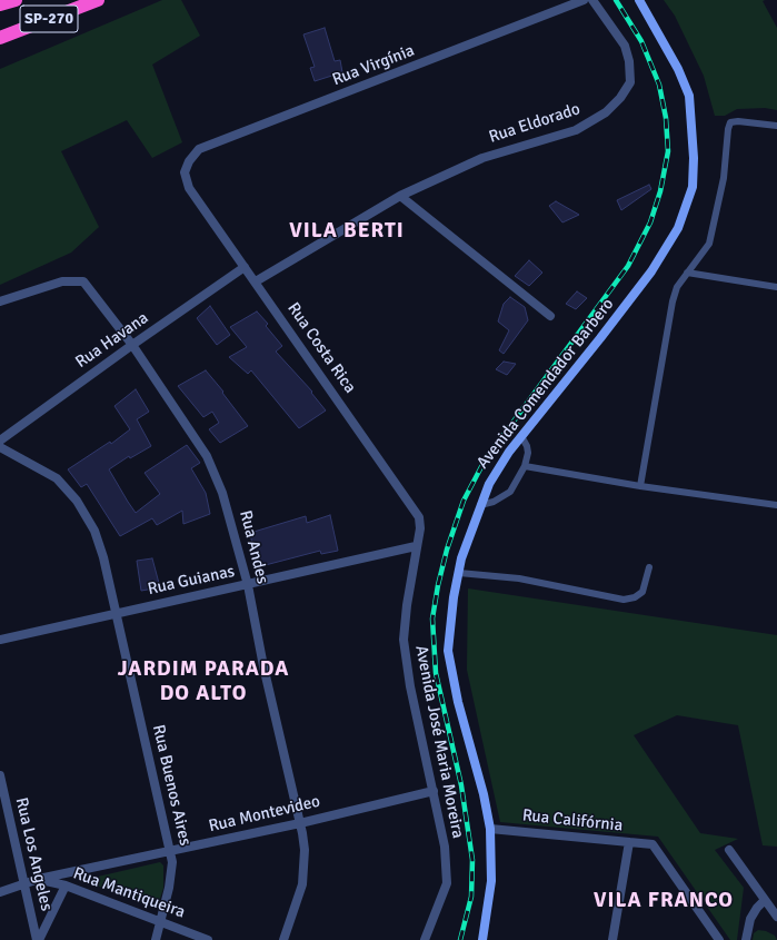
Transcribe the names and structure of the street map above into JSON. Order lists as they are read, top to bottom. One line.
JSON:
{"streets":{"highway":["SP-270"],"main road":["Avenida Comendador Barbero"],"street":["Rua Virgínia","Rua Eldorado","Rua Havana","Rua Costa Rica","Rua Andes","Rua Guianas","Avenida José Maria Moreira","Rua Buenos Aires","Rua Montevideo","Rua Califórnia","Rua Los Angeles","Rua Mantiqueira"]},"crossings":[["Rua Virgínia","Rua Costa Rica"],["Rua Eldorado","Rua Costa Rica"],["Rua Havana","Rua Costa Rica"],["Rua Havana","Rua Andes"],["Rua Costa Rica","Rua Guianas"],["Rua Costa Rica","Avenida José Maria Moreira"],["Avenida Comendador Barbero","Rua Califórnia"],["Rua Andes","Rua Guianas"],["Rua Andes","Rua Montevideo"],["Rua Guianas","Avenida José Maria Moreira"],["Rua Guianas","Rua Buenos Aires"],["Avenida José Maria Moreira","Rua Montevideo"],["Rua Buenos Aires","Rua Montevideo"],["Rua Buenos Aires","Rua Mantiqueira"],["Rua Montevideo","Rua Los Angeles"],["Rua Montevideo","Rua Mantiqueira"]],"districts":["VILA BERTI","JARDIM PARADA DO ALTO","VILA FRANCO"]}
